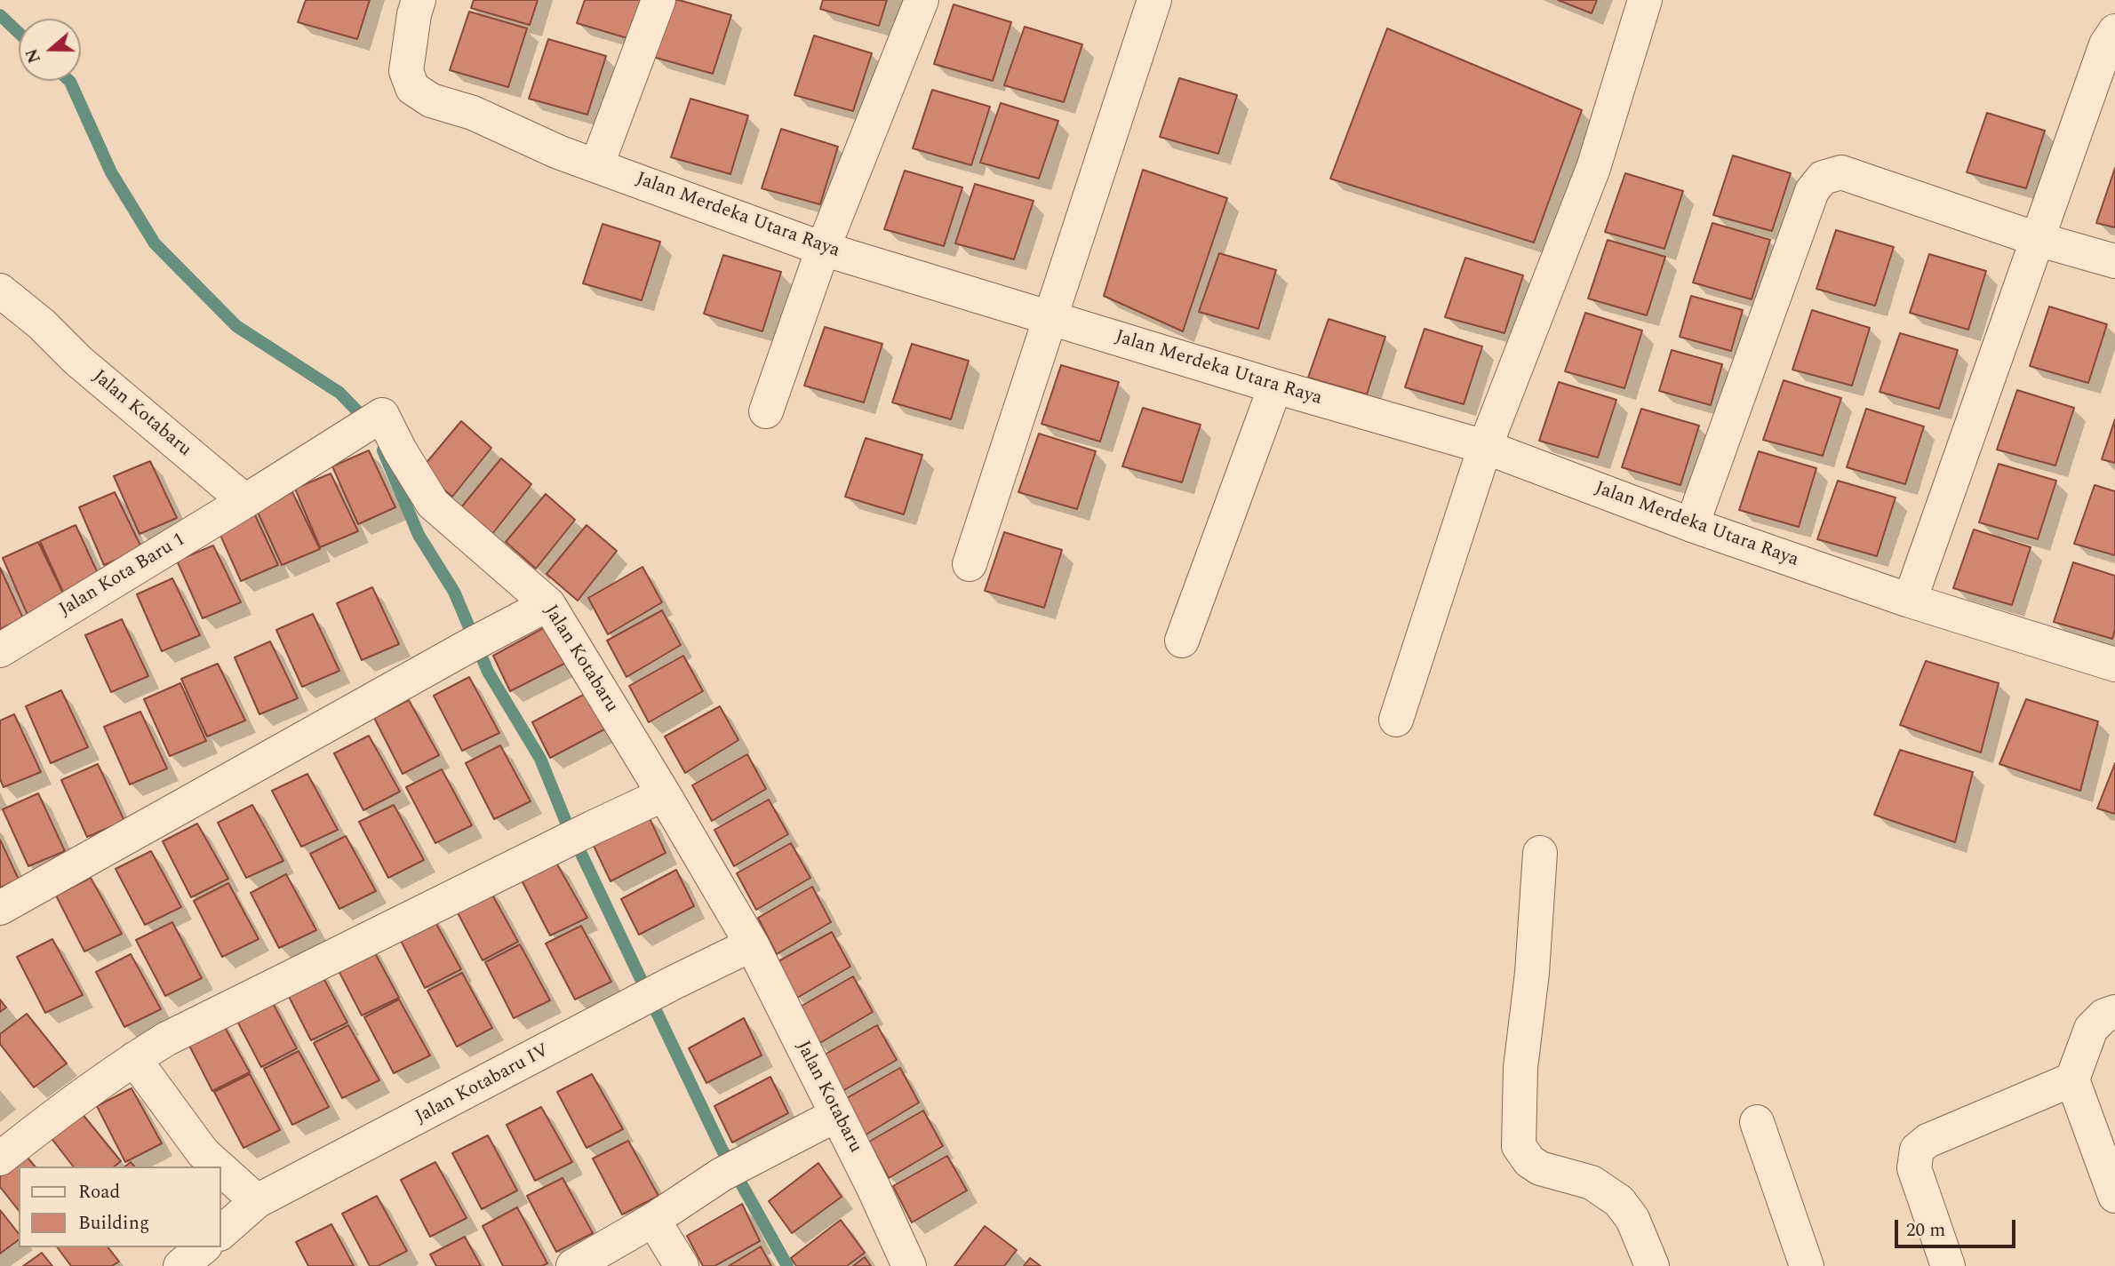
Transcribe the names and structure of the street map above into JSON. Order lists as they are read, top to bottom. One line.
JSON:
{"streets":{"street":["Jalan Merdeka Utara Raya","Jalan Kotabaru","Jalan Kota Baru 1","Jalan Kotabaru IV"]},"crossings":[["Jalan Kotabaru","Jalan Kota Baru 1"],["Jalan Kotabaru","Jalan Kotabaru IV"]],"legend":["Road","Building"],"scale_bar":"20 m","north":"left"}
